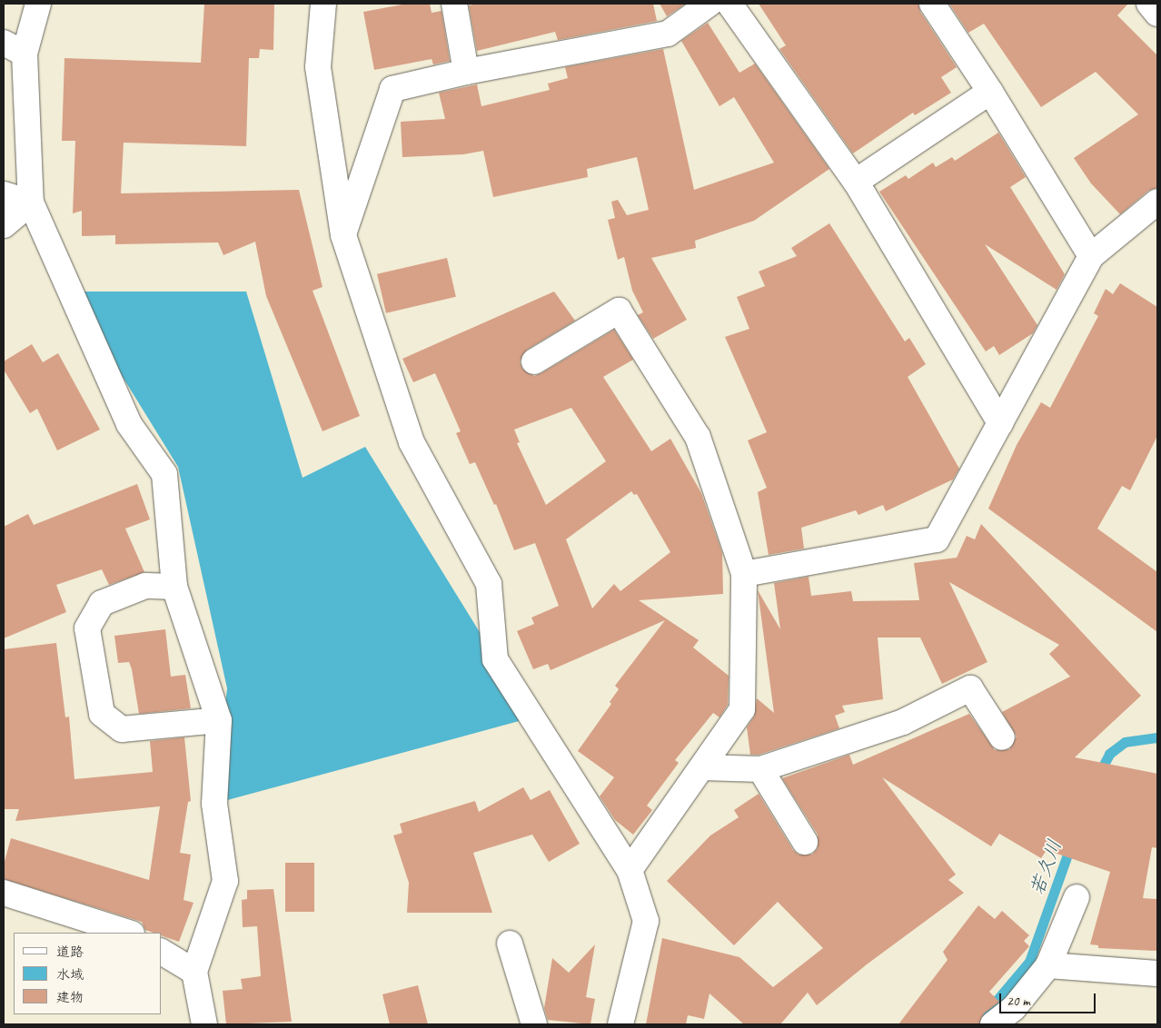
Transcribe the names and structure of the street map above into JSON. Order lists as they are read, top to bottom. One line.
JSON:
{"water":["若久川"],"legend":["道路","水域","建物"],"scale_bar":"20 m"}
